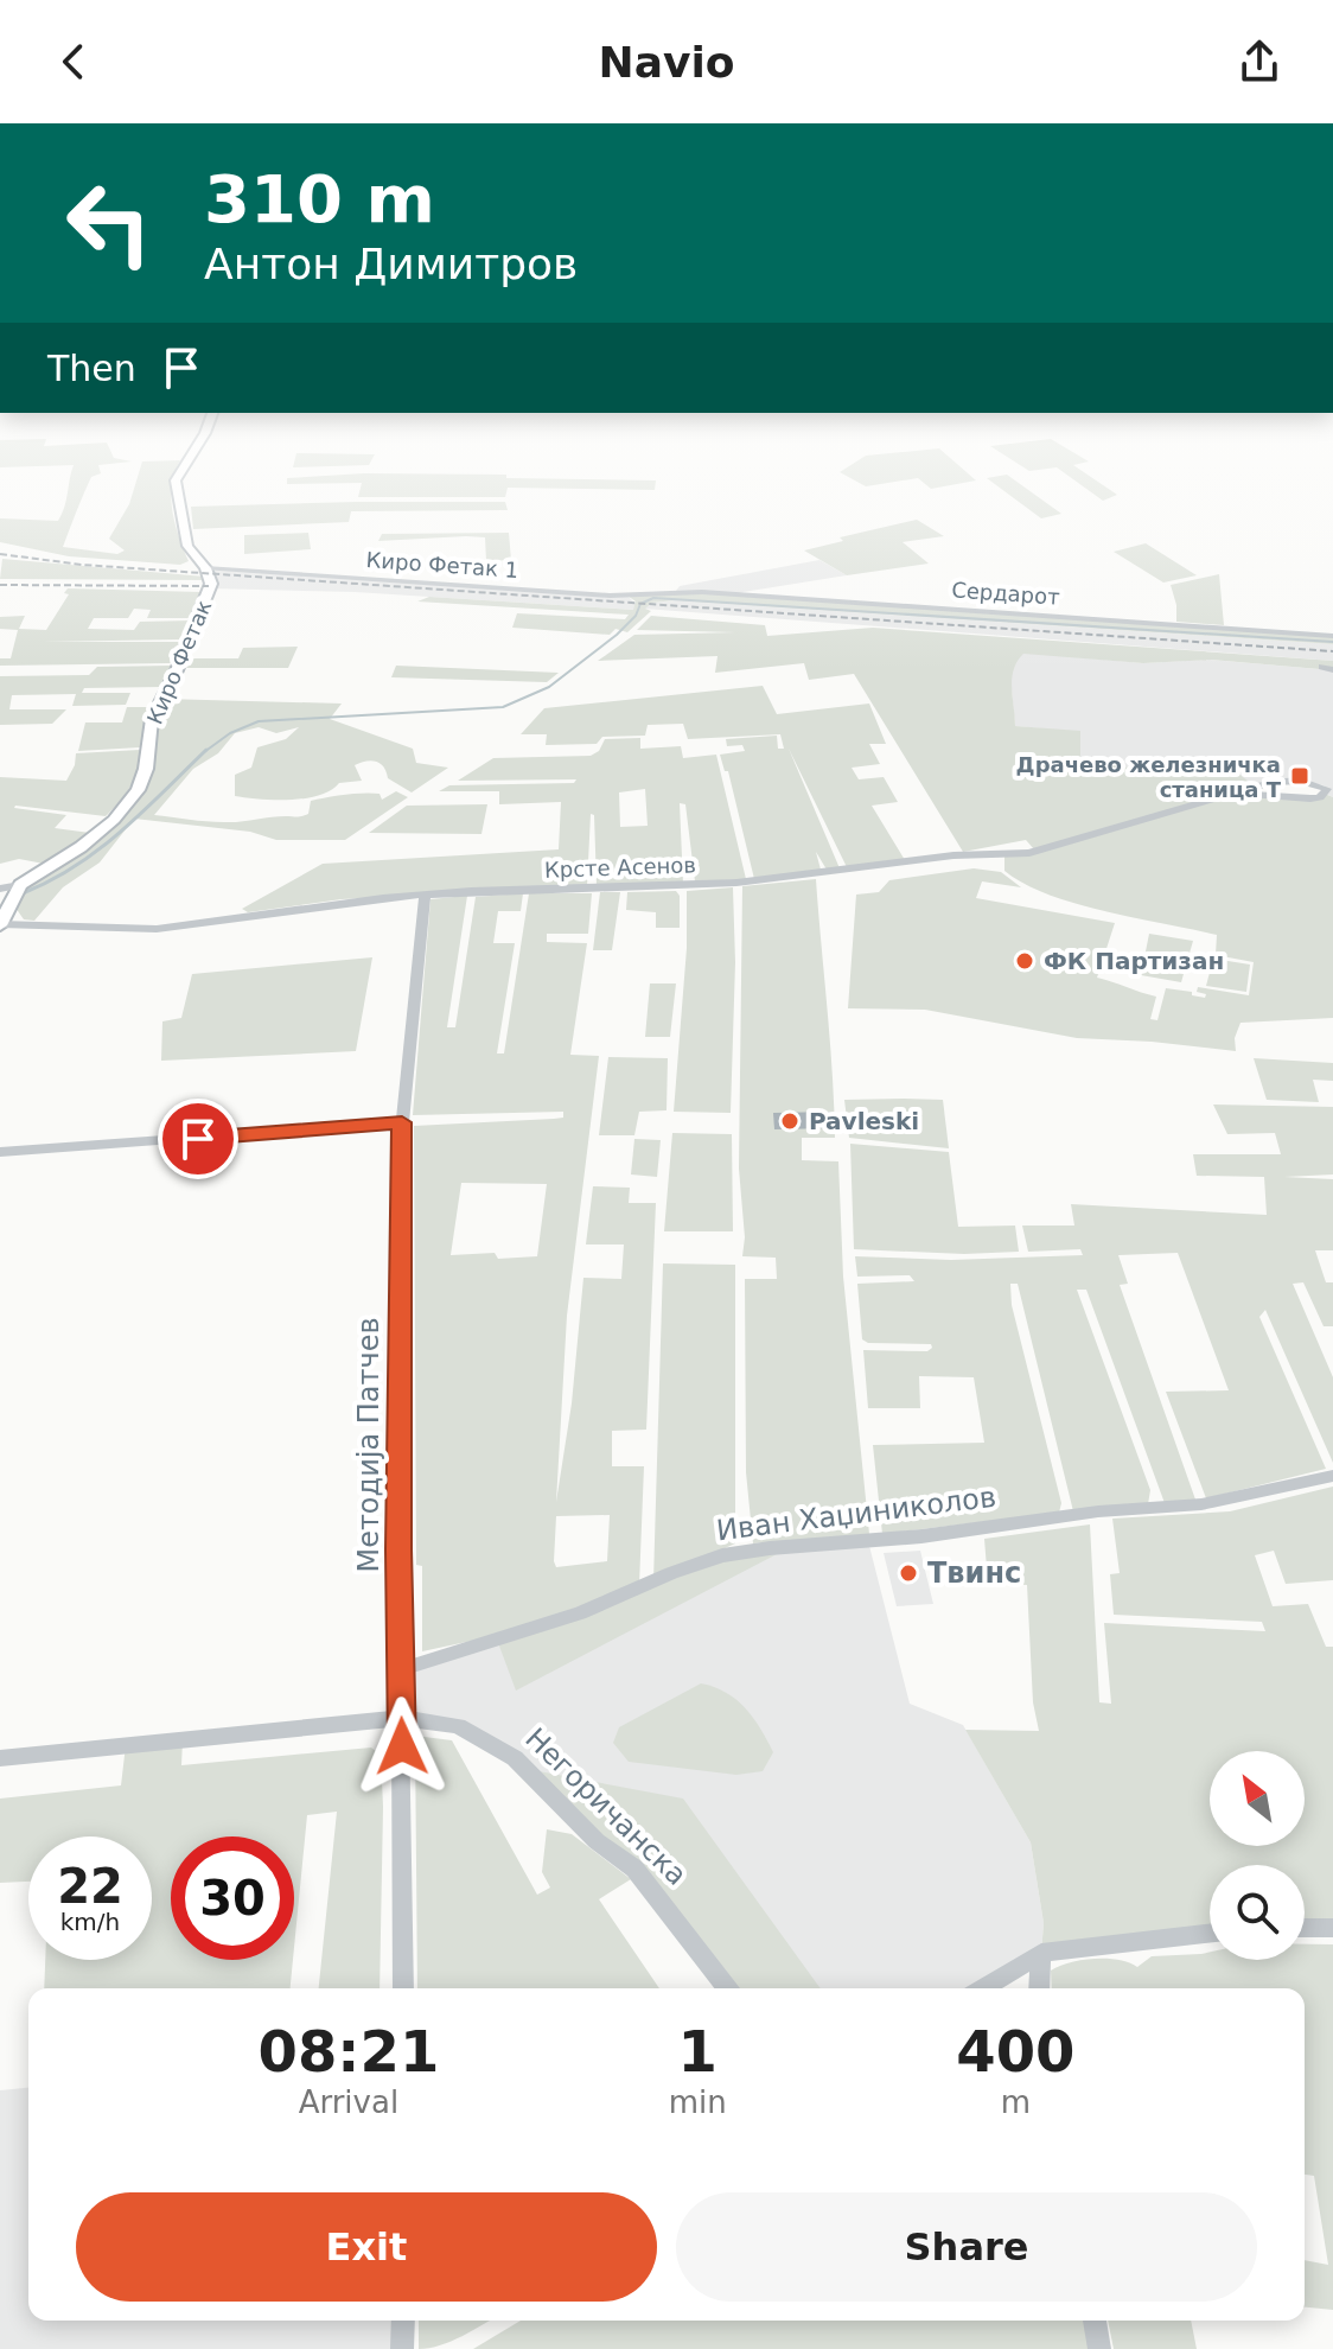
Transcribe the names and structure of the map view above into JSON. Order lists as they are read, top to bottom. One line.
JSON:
{"streets":{"main road":["Киро Фетак"],"street":["Киро Фетак 1","Сердарот","Крсте Асенов","Методија Патчев","Иван Хаџиниколов","Негоричанска"]},"crossings":[["Киро Фетак 1","Сердарот"],["Киро Фетак 1","Киро Фетак"],["Крсте Асенов","Методија Патчев"],["Методија Патчев","Иван Хаџиниколов"],["Методија Патчев","Негоричанска"]],"places":{"transit":["Драчево железничка станица Т"],"other":["ФК Партизан","Pavleski","Твинс"]},"north":"top left","page":{"header":"Navio","turn":["310 m","Антон Димитров"],"then":"Then","speed":"22 km/h","limit":"30","eta":["08:21","Arrival","1","min","400","m"],"buttons":["Exit","Share"]}}
